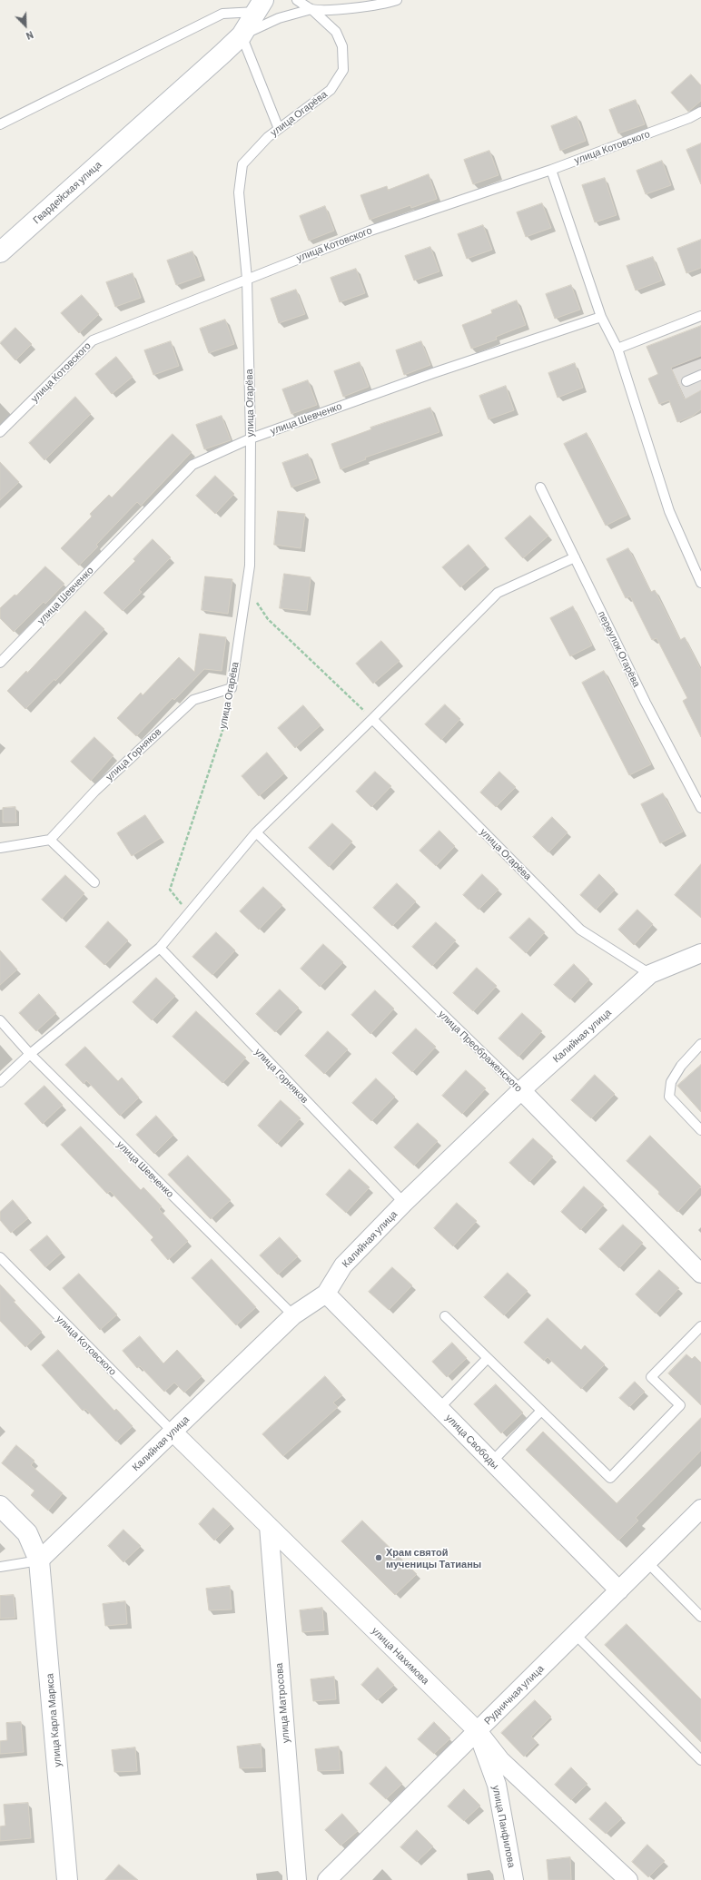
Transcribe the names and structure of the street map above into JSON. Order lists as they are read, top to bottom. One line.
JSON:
{"streets":{"main road":["Гвардейская улица","улица Карла Маркса"],"street":["Калийная улица","улица Преображенского","улица Свободы","улица Нахимова","Рудничная улица","улица Матросова","улица Панфилова"],"lane":["улица Огарёва","улица Котовского","улица Шевченко","переулок Огарёва","улица Горняков"]},"crossings":[["улица Огарёва","улица Котовского"],["улица Огарёва","улица Шевченко"],["улица Огарёва","улица Горняков"],["улица Огарёва","Калийная улица"],["улица Котовского","Калийная улица"],["улица Котовского","улица Нахимова"],["улица Шевченко","Калийная улица"],["улица Горняков","Калийная улица"],["Калийная улица","улица Преображенского"],["Калийная улица","улица Свободы"],["Калийная улица","улица Нахимова"],["Калийная улица","улица Карла Маркса"],["улица Свободы","Рудничная улица"],["улица Нахимова","Рудничная улица"],["улица Нахимова","улица Матросова"],["улица Нахимова","улица Панфилова"],["Рудничная улица","улица Панфилова"]],"places":["Храм святой мученицы Татианы"],"north":"bottom right"}
